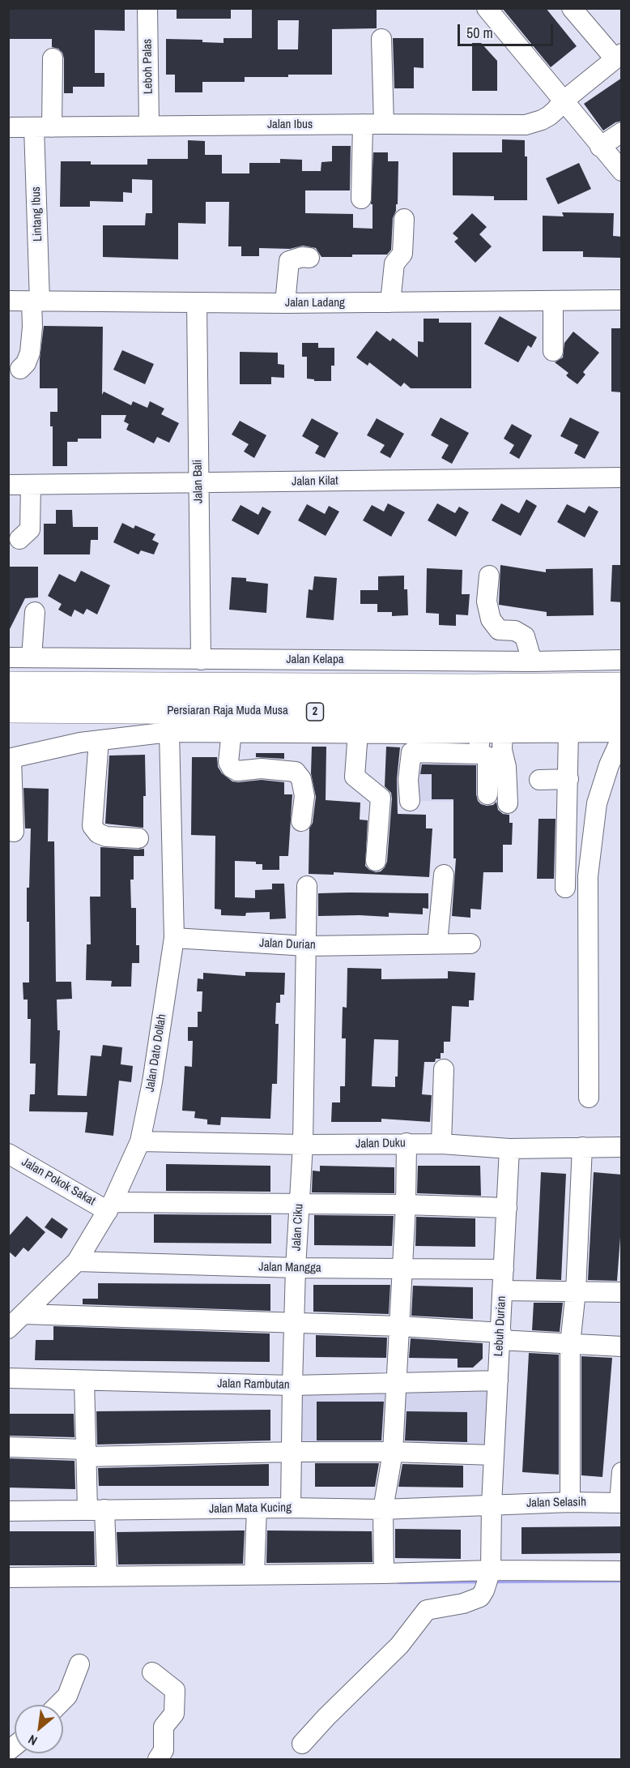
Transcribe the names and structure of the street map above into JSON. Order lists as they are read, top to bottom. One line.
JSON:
{"streets":{"highway":["Persiaran Raja Muda Musa","2"],"street":["Leboh Palas","Jalan Ibus","Lintang Ibus","Jalan Ladang","Jalan Bali","Jalan Kilat","Jalan Kelapa","Jalan Durian","Jalan Dato Dollah","Jalan Duku","Jalan Pokok Sakat","Jalan Ciku","Jalan Mangga","Lebuh Durian","Jalan Rambutan","Jalan Selasih","Jalan Mata Kucing"]},"crossings":[["Leboh Palas","Jalan Ibus"],["Jalan Ibus","Lintang Ibus"],["Lintang Ibus","Jalan Ladang"],["Jalan Ladang","Jalan Bali"],["Jalan Bali","Jalan Kilat"],["Jalan Bali","Jalan Kelapa"],["Jalan Durian","Jalan Dato Dollah"],["Jalan Durian","Jalan Ciku"],["Jalan Dato Dollah","Jalan Duku"],["Jalan Dato Dollah","Jalan Pokok Sakat"],["Jalan Dato Dollah","Jalan Mangga"],["Jalan Duku","Jalan Ciku"],["Jalan Duku","Lebuh Durian"],["Jalan Ciku","Jalan Mangga"],["Jalan Ciku","Jalan Rambutan"],["Jalan Ciku","Jalan Mata Kucing"],["Jalan Mangga","Lebuh Durian"],["Lebuh Durian","Jalan Rambutan"],["Lebuh Durian","Jalan Selasih"],["Lebuh Durian","Jalan Mata Kucing"],["Jalan Selasih","Jalan Mata Kucing"]],"scale_bar":"50 m","north":"bottom left"}
